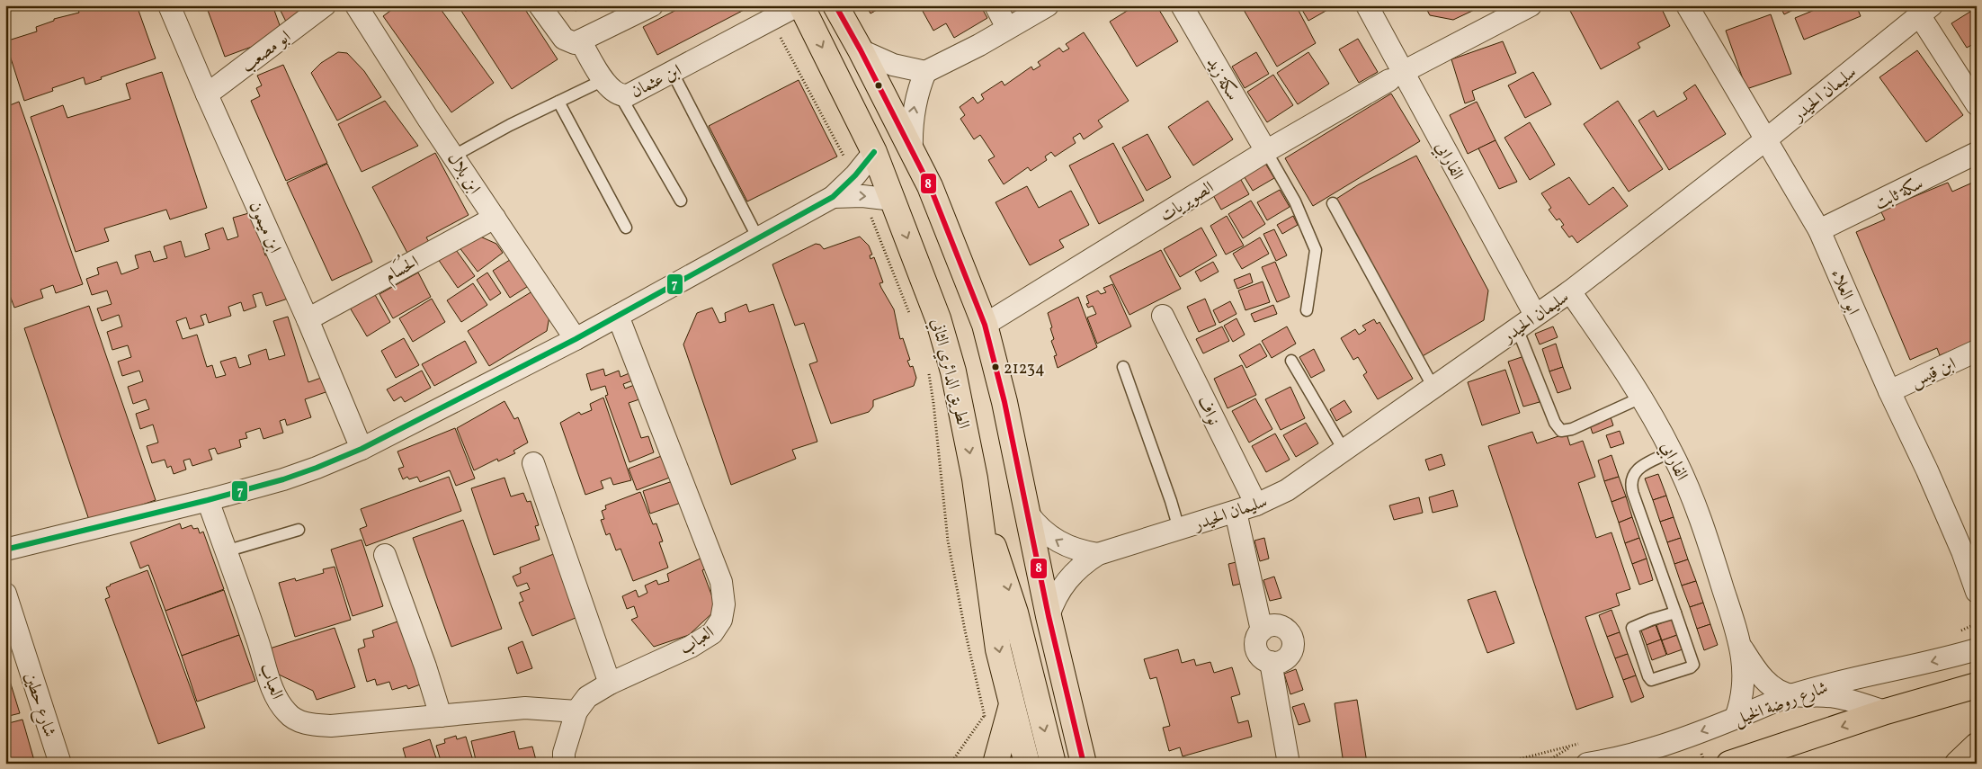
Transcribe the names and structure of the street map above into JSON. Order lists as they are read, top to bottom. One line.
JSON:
{"streets":{"main road":["الطريق الدائري الثاني"],"street":["ابو مصعب","سكة زيد","ابن عثمان","سليمان الحيدر","الفارابي","ابن بلال","سكة ثابت","الصويريات","ابن ميمون","الحُسَام","ابو العلاء","ابن قيس","نواف","العباب","شارع روضة الخيل","شارع حطين"]},"crossings":[["ابو مصعب","ابن ميمون"],["سكة زيد","الصويريات"],["سليمان الحيدر","الفارابي"],["سليمان الحيدر","ابو العلاء"],["سليمان الحيدر","نواف"],["الفارابي","الصويريات"],["الفارابي","شارع روضة الخيل"],["ابن بلال","الحُسَام"],["سكة ثابت","ابو العلاء"],["ابن ميمون","الحُسَام"],["ابو العلاء","ابن قيس"]],"one_way":["شارع روضة الخيل"],"places":["21234"],"lines":["transit line 8","transit line 7"]}
